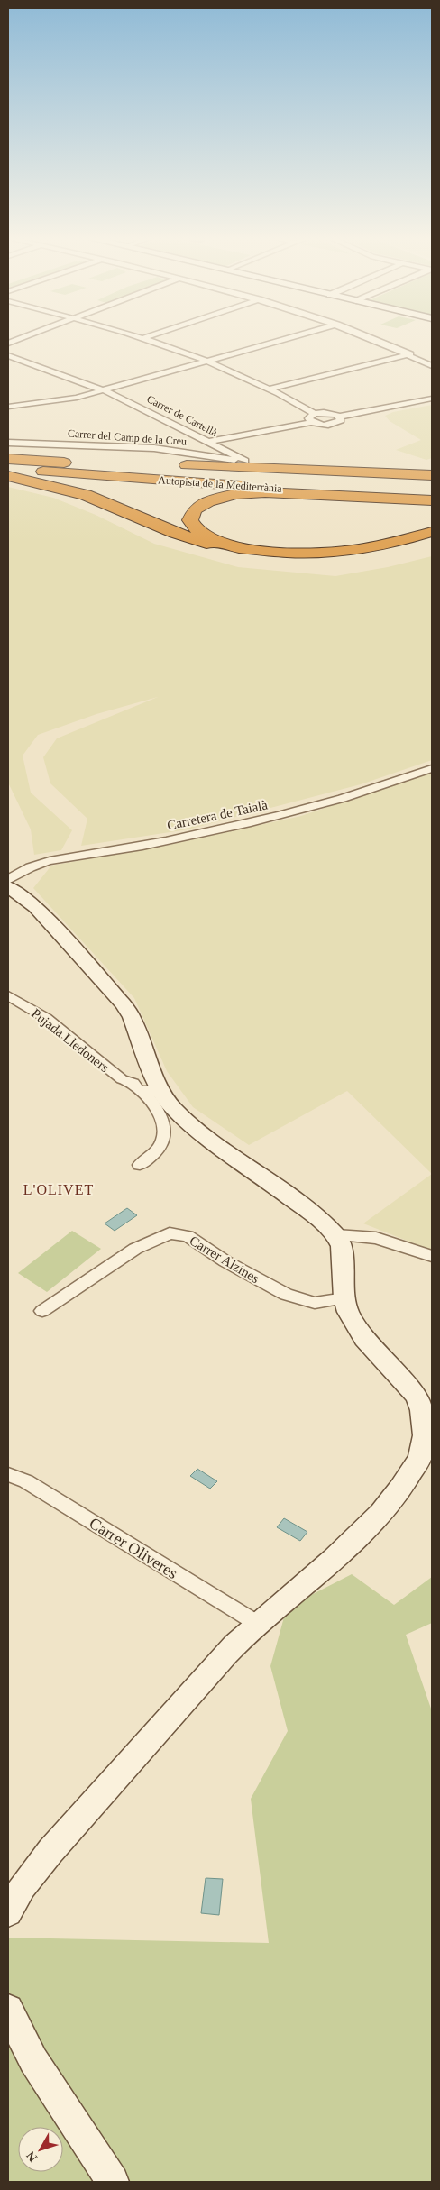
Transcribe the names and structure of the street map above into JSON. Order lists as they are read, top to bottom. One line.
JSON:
{"streets":{"highway":["Autopista de la Mediterrània"],"street":["Carrer de Cartellà","Carrer del Camp de la Creu","Carretera de Taialà","Pujada Lledoners","Carrer Alzines","Carrer Oliveres"]},"crossings":[["Carrer de Cartellà","Carrer del Camp de la Creu"]],"districts":["L'OLIVET"],"north":"bottom left"}
